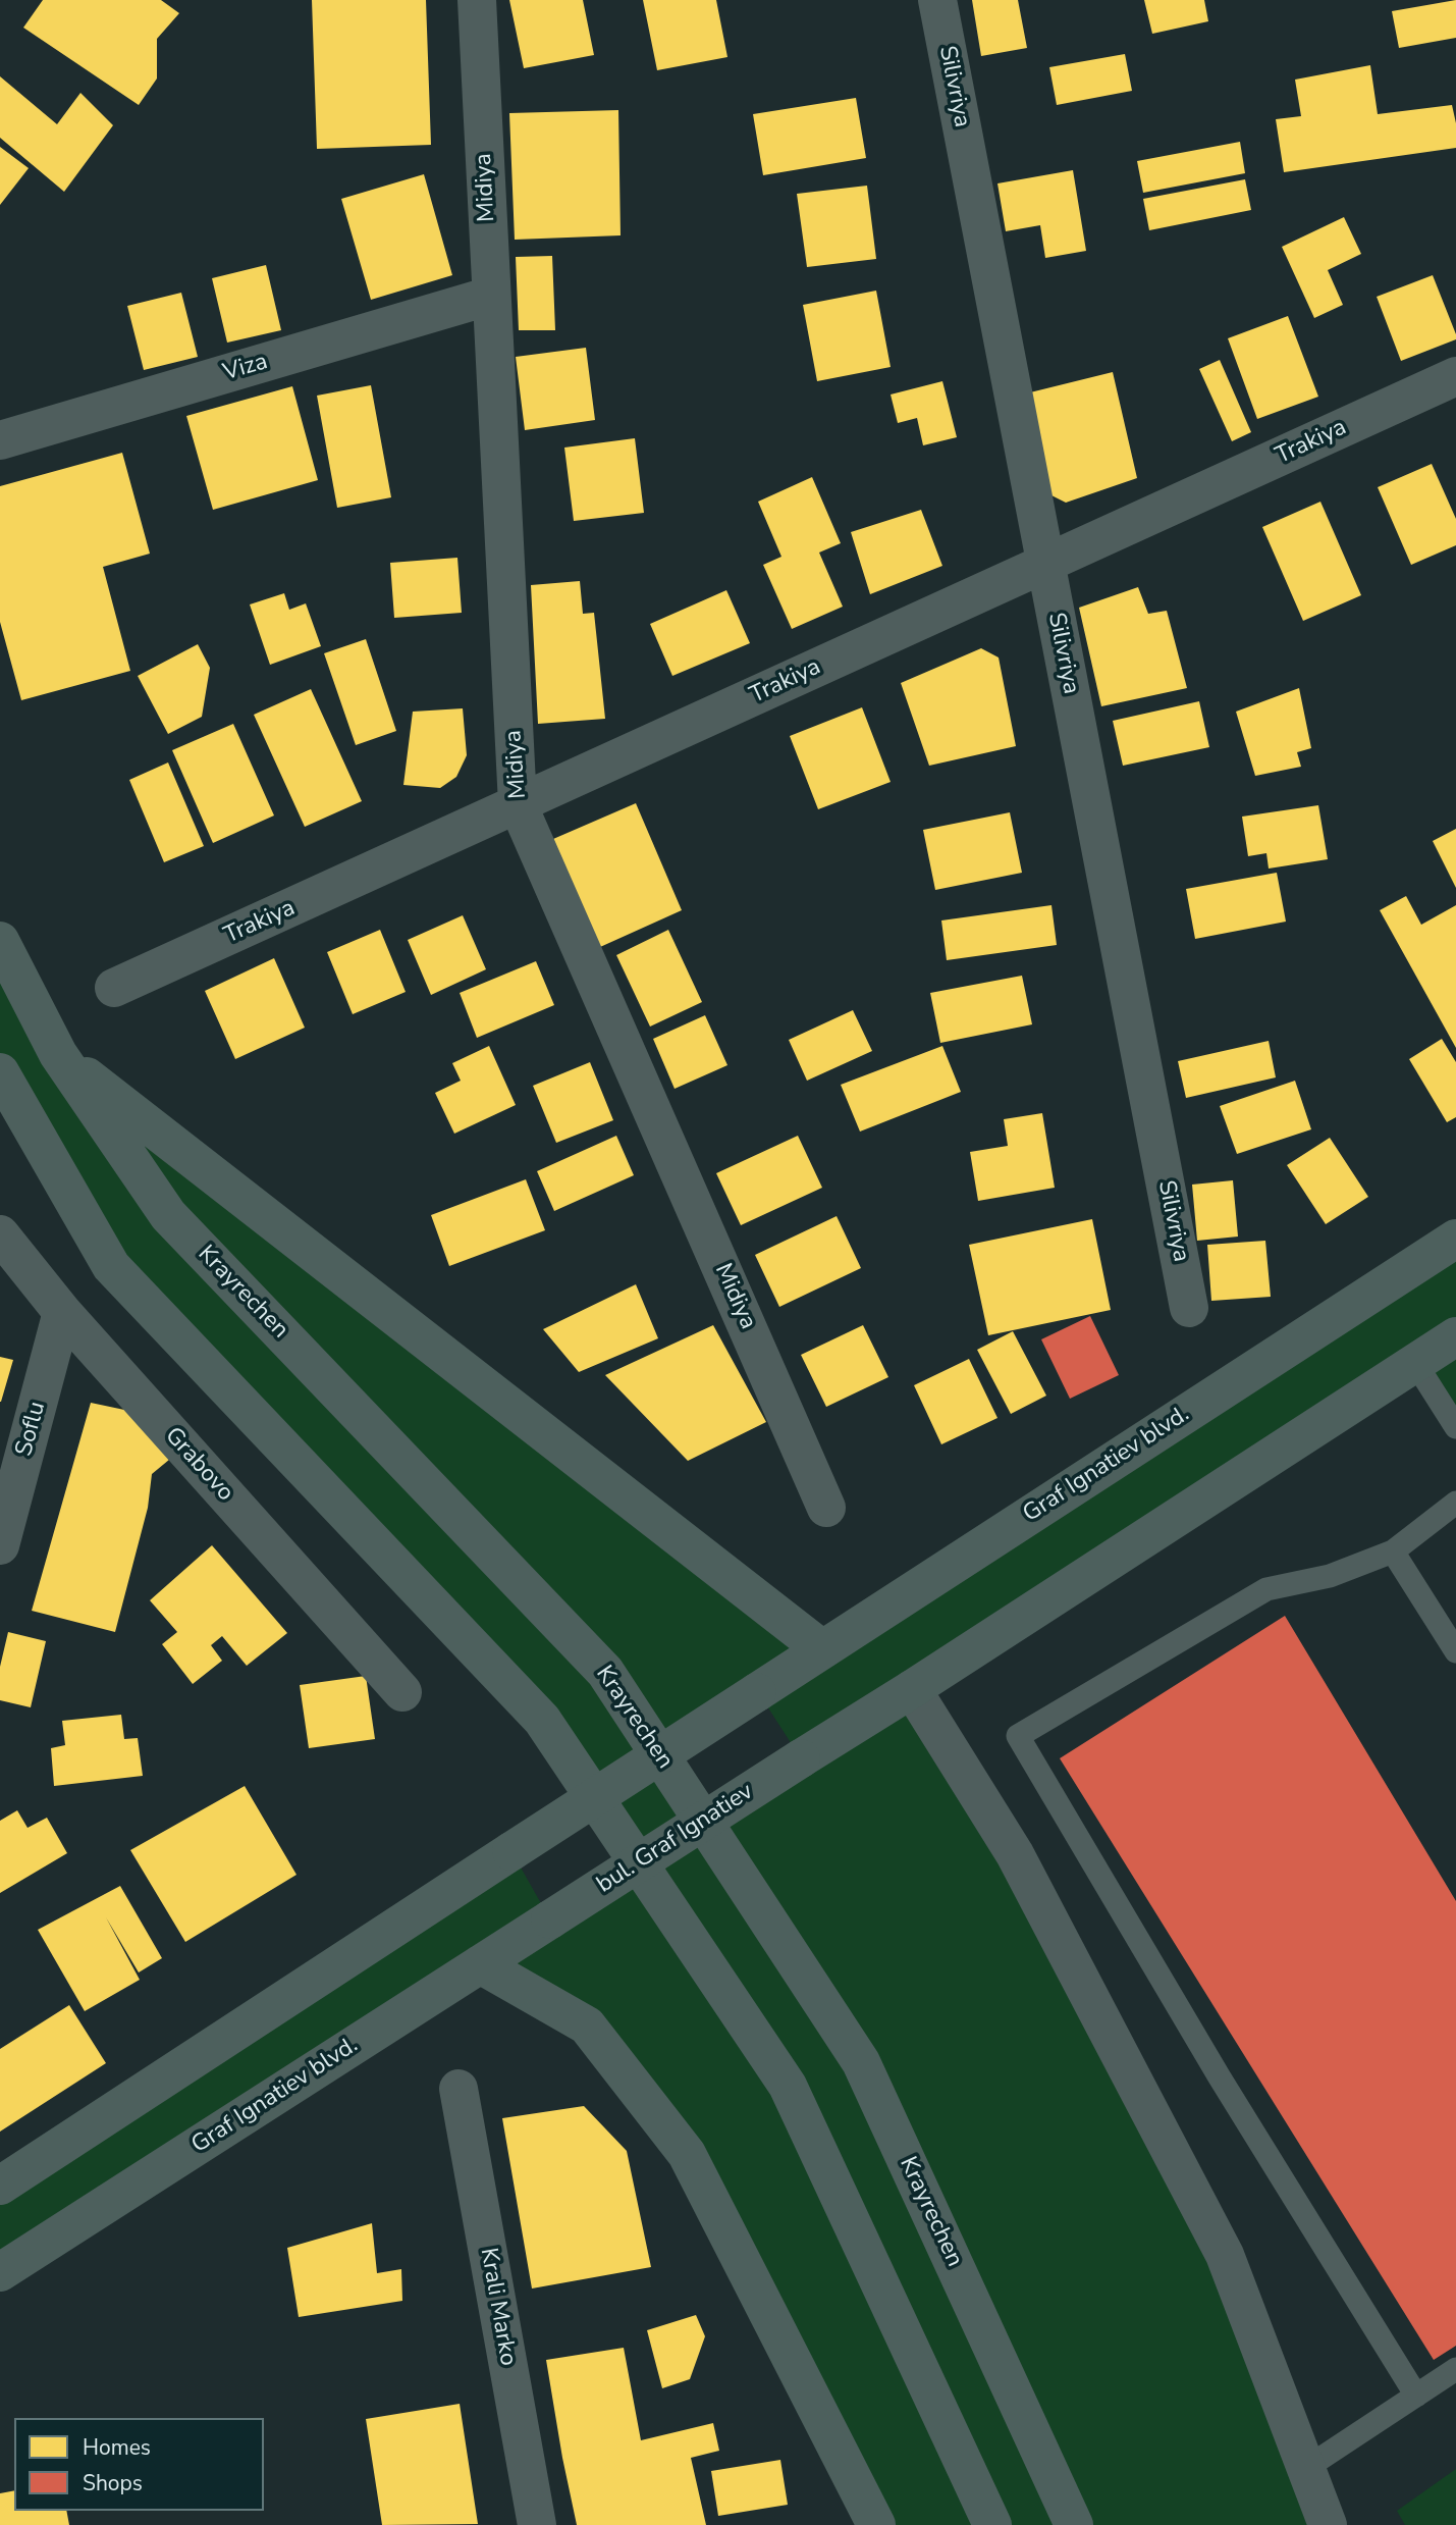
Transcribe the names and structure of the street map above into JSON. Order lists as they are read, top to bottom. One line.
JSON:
{"streets":{"main road":["Krayrechen","Graf Ignatiev blvd.","bul. Graf Ignatiev"],"street":["Silivriya","Midiya","Viza","Trakiya","Soflu","Grabovo","Krali Marko"]},"crossings":[["Silivriya","Trakiya"],["Midiya","Viza"],["Midiya","Trakiya"],["Soflu","Grabovo"],["Graf Ignatiev blvd.","bul. Graf Ignatiev"]],"legend":["Homes","Shops"]}
